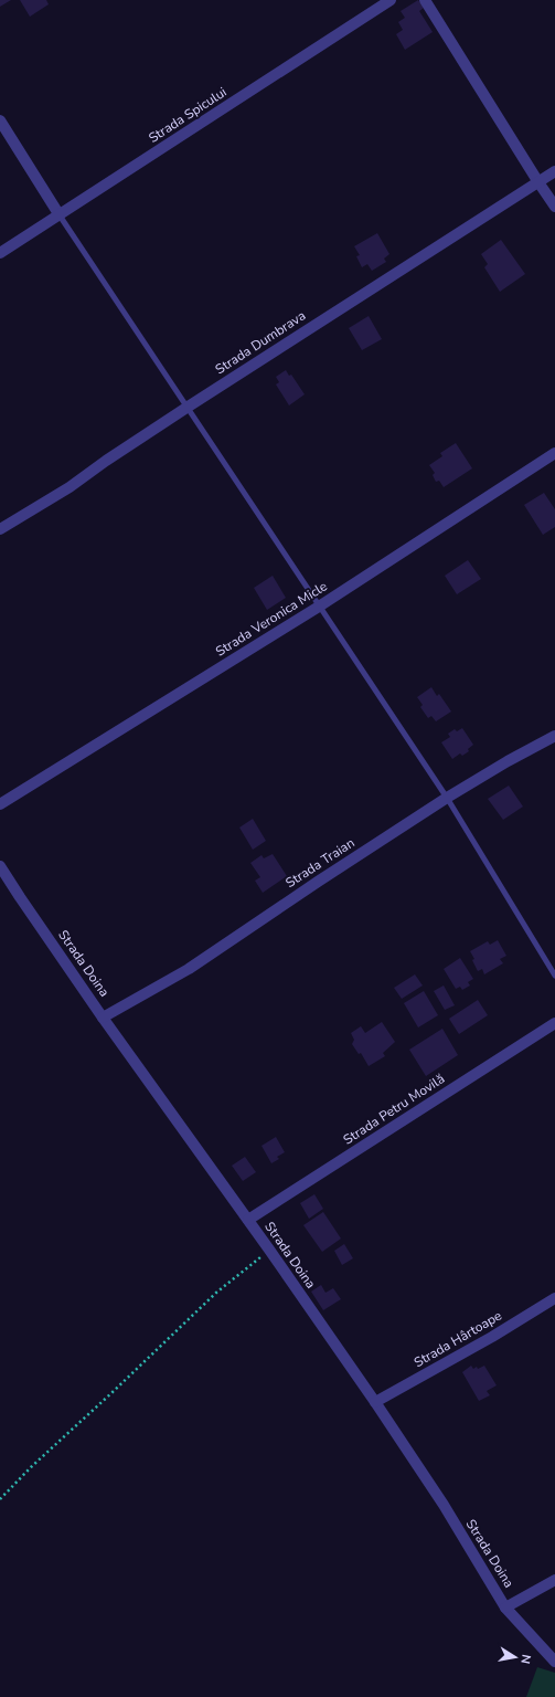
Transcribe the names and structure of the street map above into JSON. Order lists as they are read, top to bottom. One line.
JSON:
{"streets":{"street":["Strada Spicului","Strada Dumbrava","Strada Veronica Micle","Strada Traian","Strada Doina","Strada Petru Movilă","Strada Hârtoape"]},"crossings":[["Strada Traian","Strada Doina"],["Strada Doina","Strada Petru Movilă"],["Strada Doina","Strada Hârtoape"]],"north":"right"}
